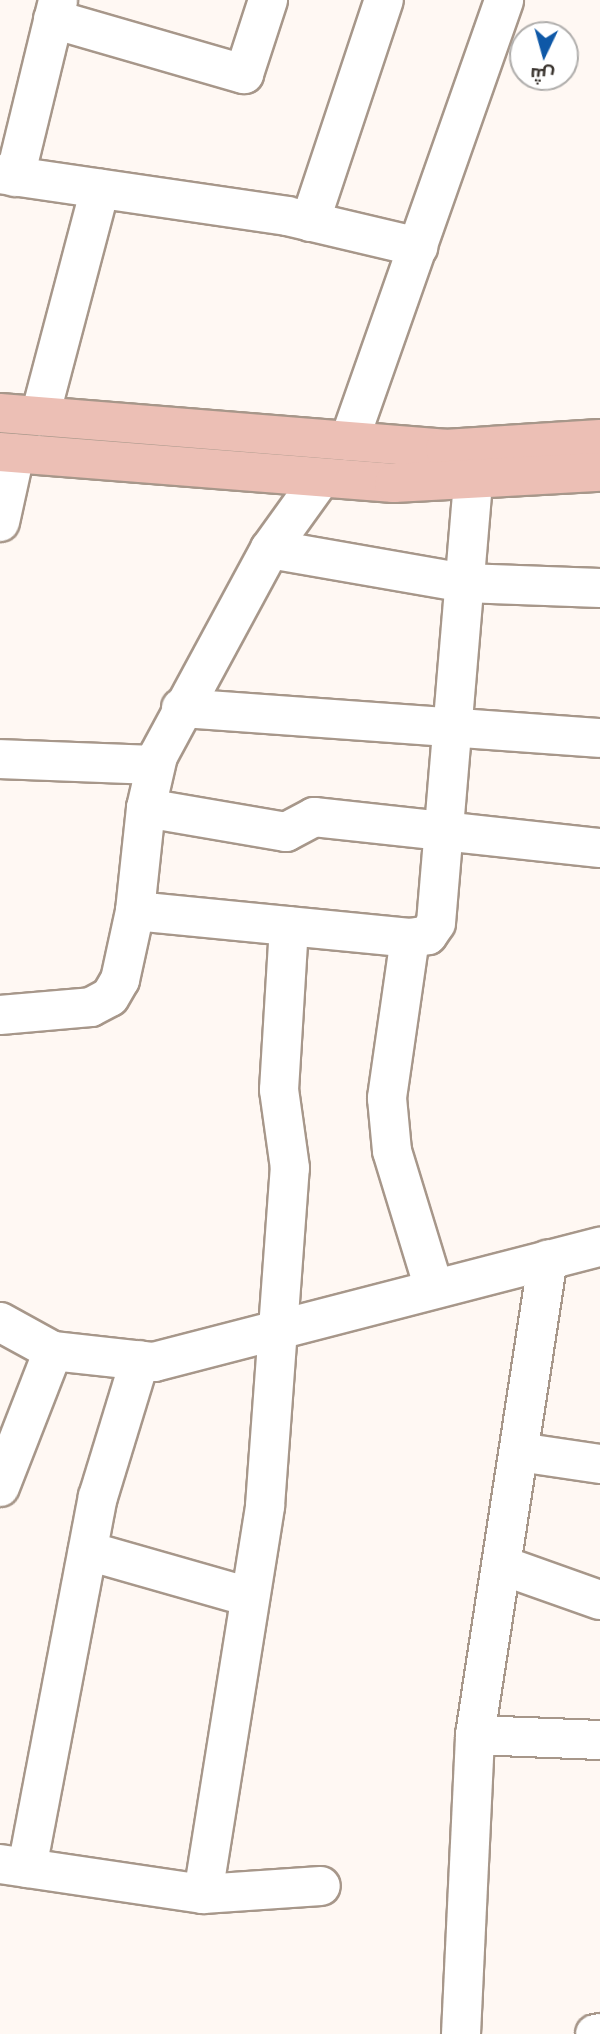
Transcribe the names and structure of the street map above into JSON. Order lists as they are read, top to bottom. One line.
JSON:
{"north":"bottom"}
